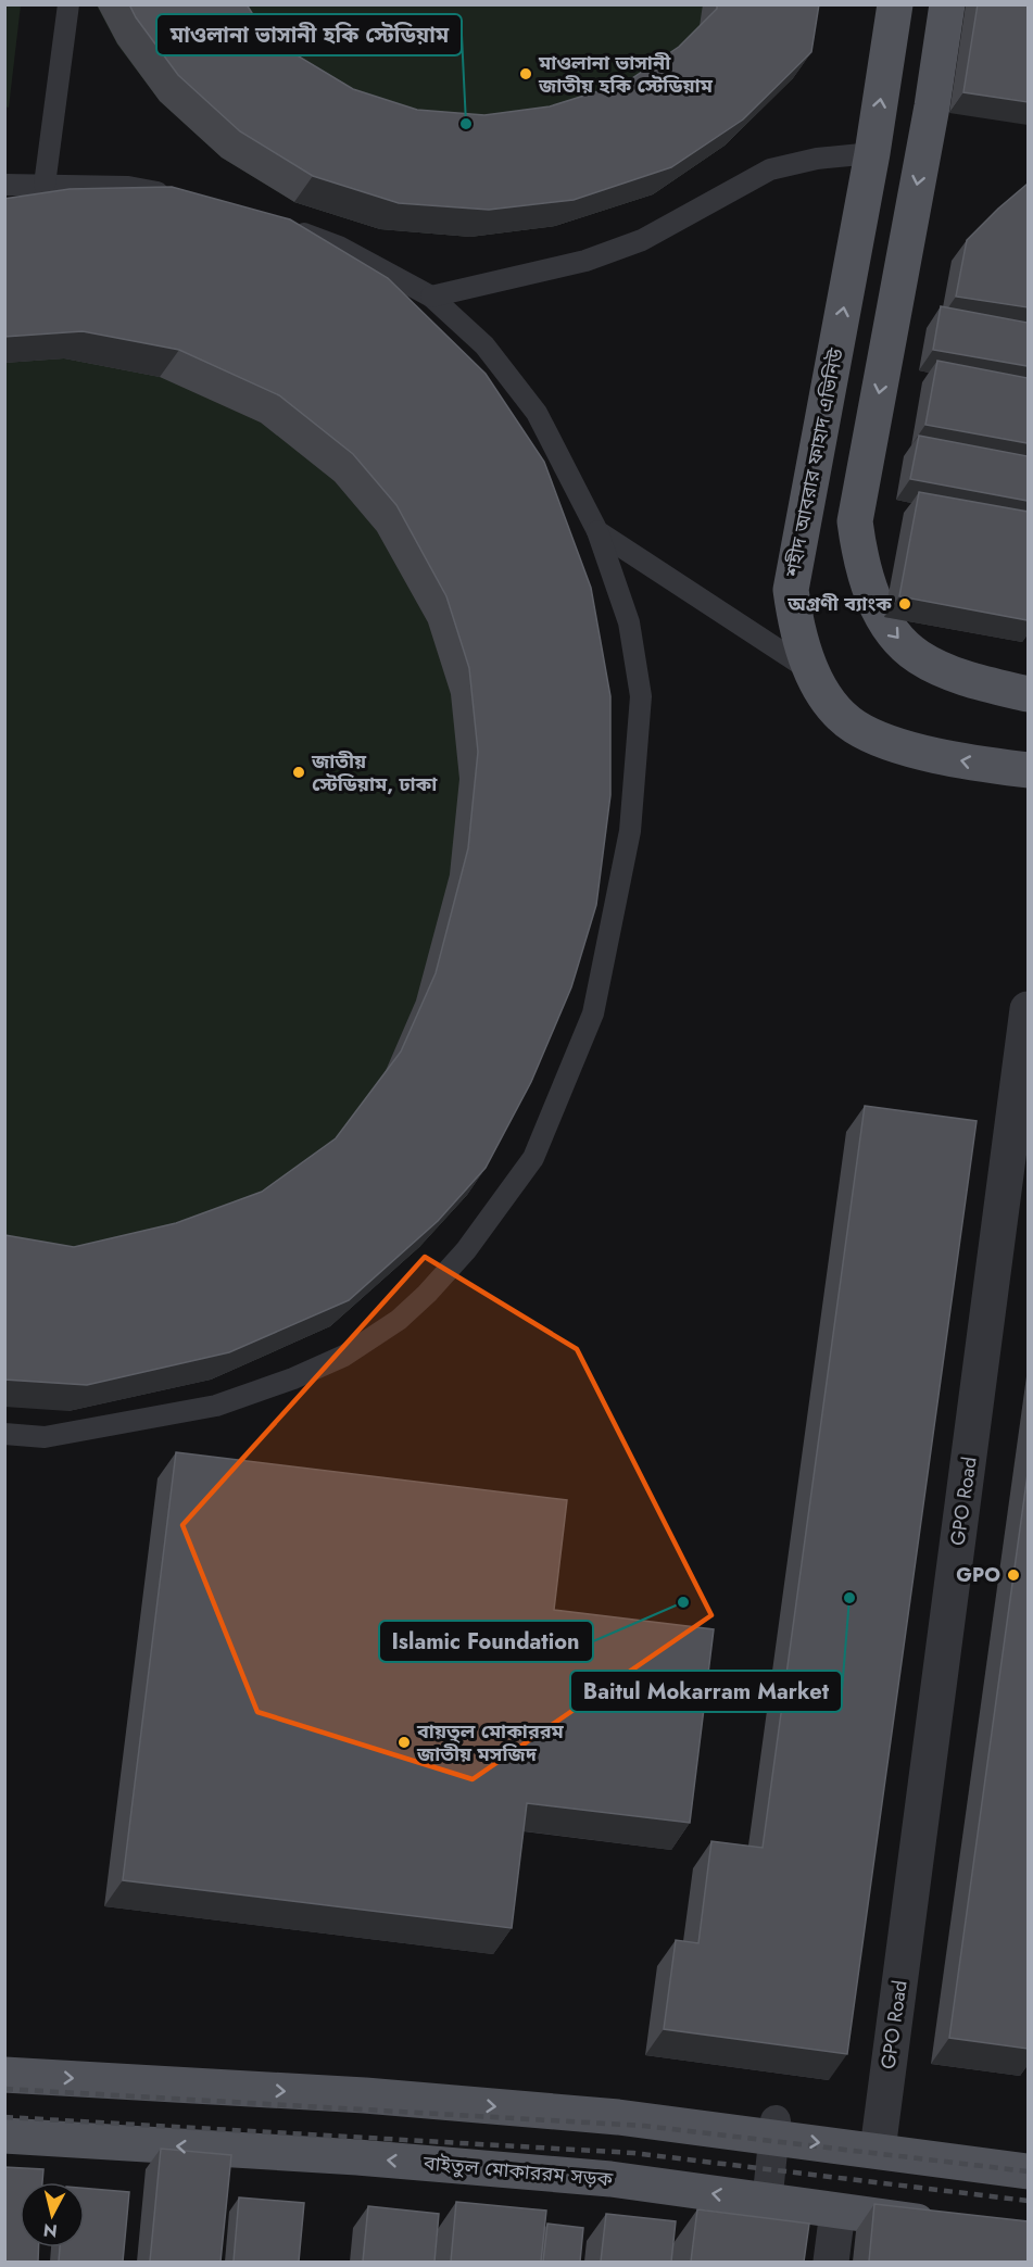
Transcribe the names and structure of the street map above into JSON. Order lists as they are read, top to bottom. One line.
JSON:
{"streets":{"main road":["শহীদ আবরার ফাহাদ এভিনিউ","বাইতুল মোকাররম সড়ক"],"street":["GPO Road"]},"one_way":["শহীদ আবরার ফাহাদ এভিনিউ"],"places":["মাওলানা ভাসানী জাতীয় হকি স্টেডিয়াম","মাওলানা ভাসানী হকি স্টেডিয়াম","অগ্রণী ব্যাংক","জাতীয় স্টেডিয়াম, ঢাকা","GPO","Baitul Mokarram Market","Islamic Foundation","বায়তুল মোকাররম জাতীয় মসজিদ"],"north":"bottom"}
